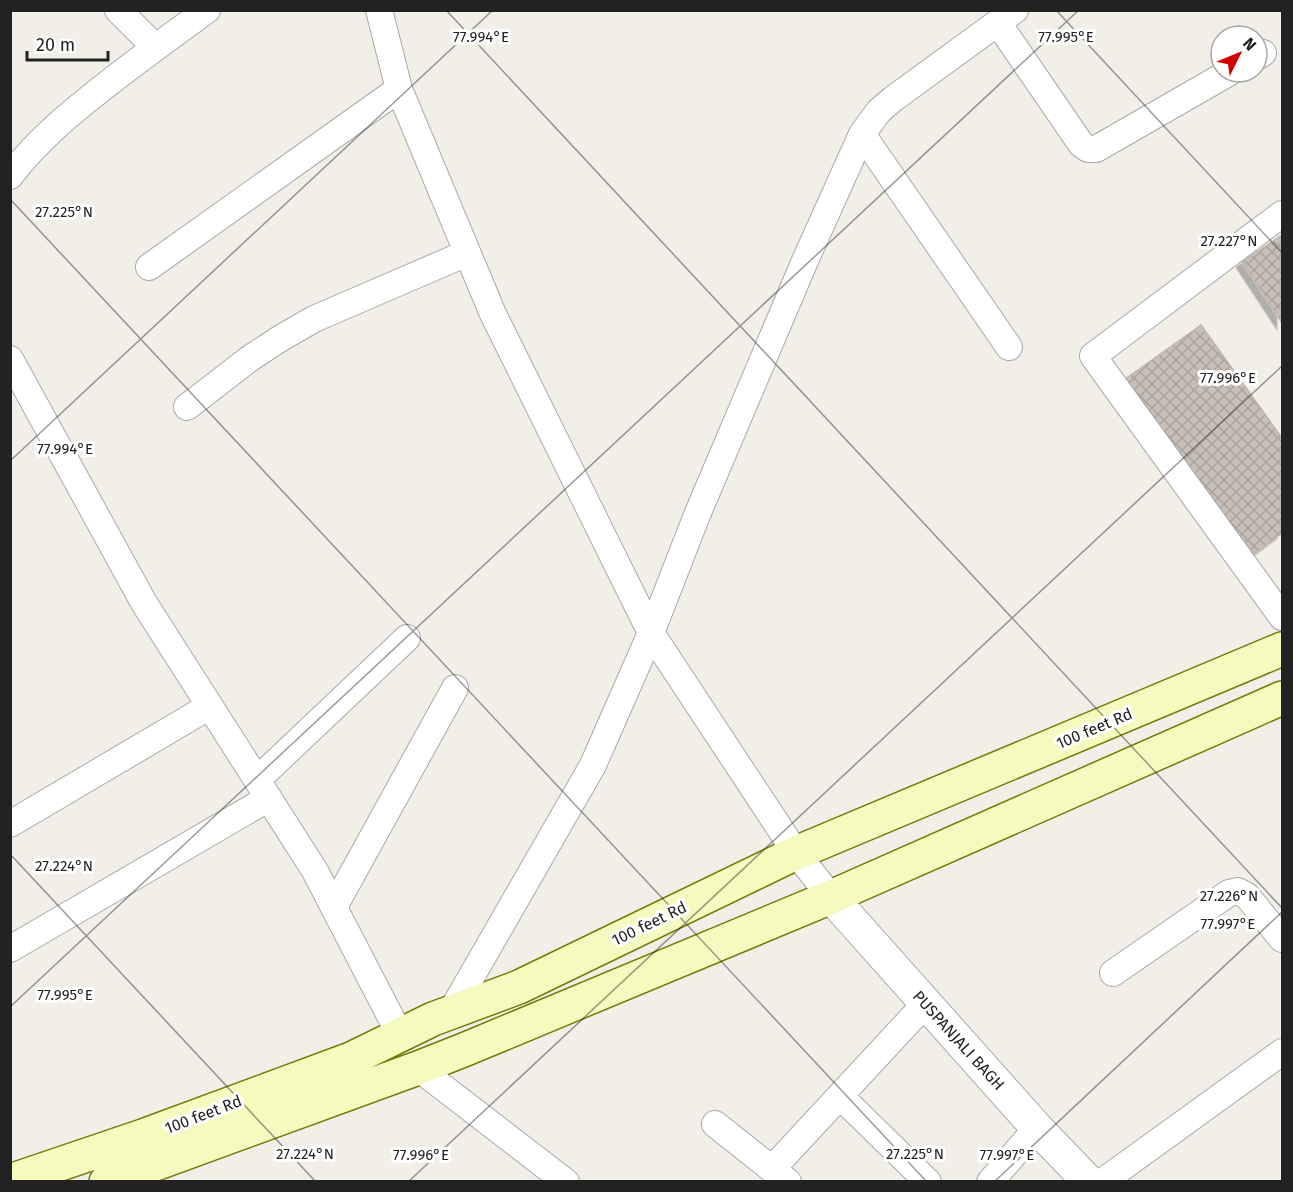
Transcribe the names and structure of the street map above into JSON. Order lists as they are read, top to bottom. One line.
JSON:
{"streets":{"main road":["100 feet Rd"],"street":["PUSPANJALI BAGH"]},"scale_bar":"20 m","north":"top right","coordinates":["77.994°E","77.995°E","27.225°N","27.227°N","77.996°E","27.224°N","27.226°N","77.997°E"]}
